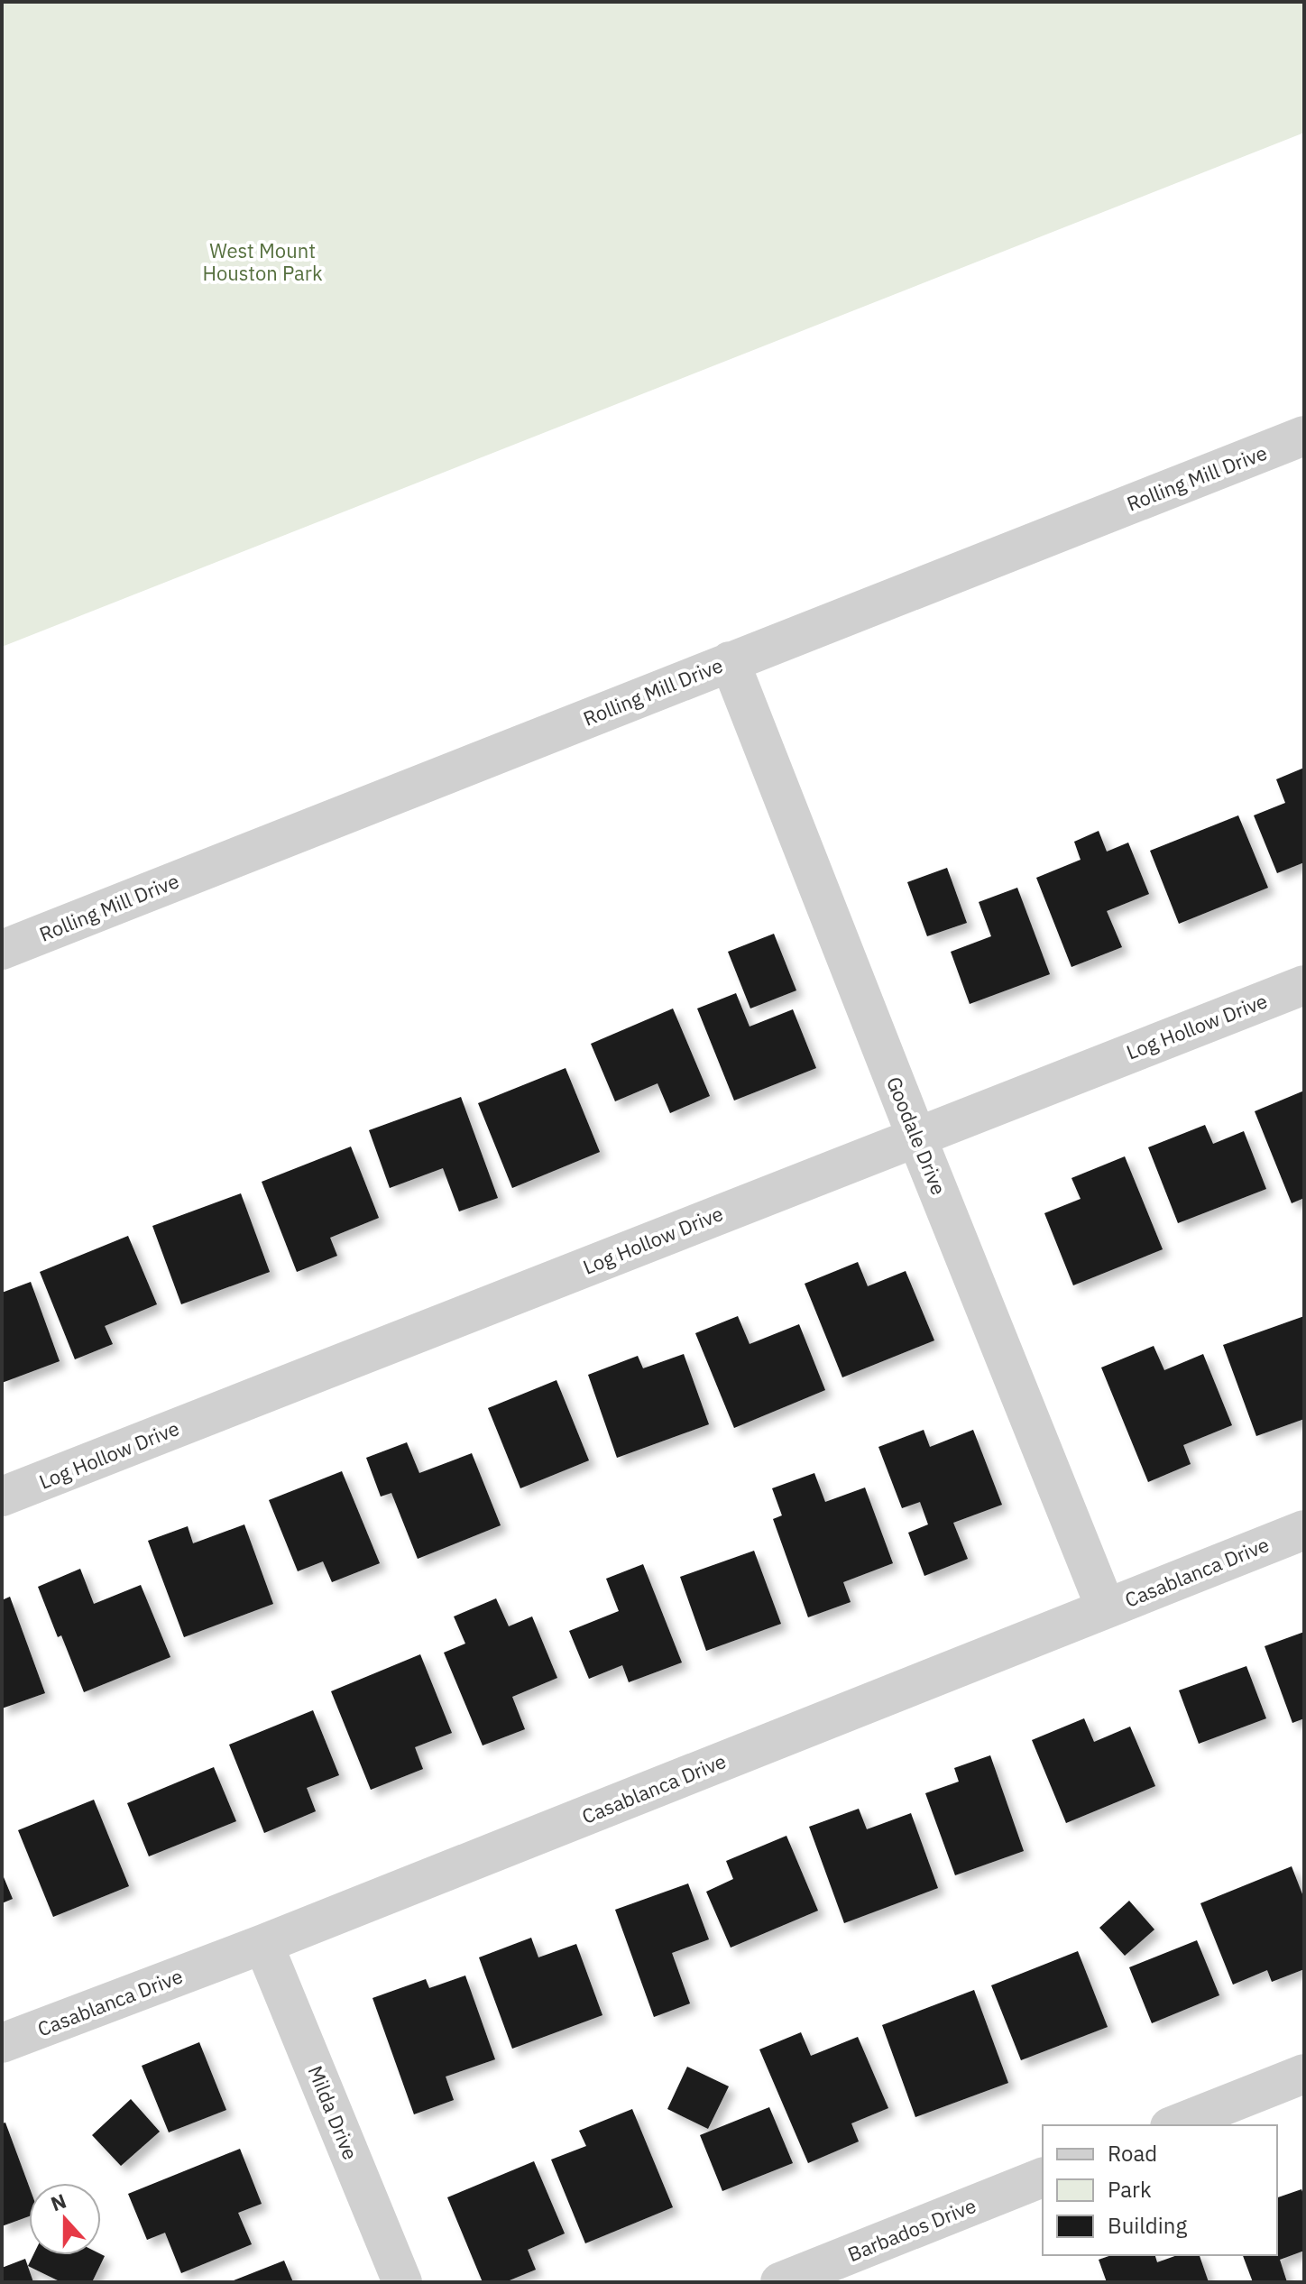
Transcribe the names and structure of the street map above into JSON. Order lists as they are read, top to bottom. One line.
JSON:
{"streets":{"street":["Rolling Mill Drive","Log Hollow Drive","Goodale Drive","Casablanca Drive","Milda Drive","Barbados Drive"]},"crossings":[["Rolling Mill Drive","Goodale Drive"],["Log Hollow Drive","Goodale Drive"],["Goodale Drive","Casablanca Drive"],["Casablanca Drive","Milda Drive"]],"parks":["West Mount Houston Park"],"legend":["Road","Park","Building"],"north":"top"}
